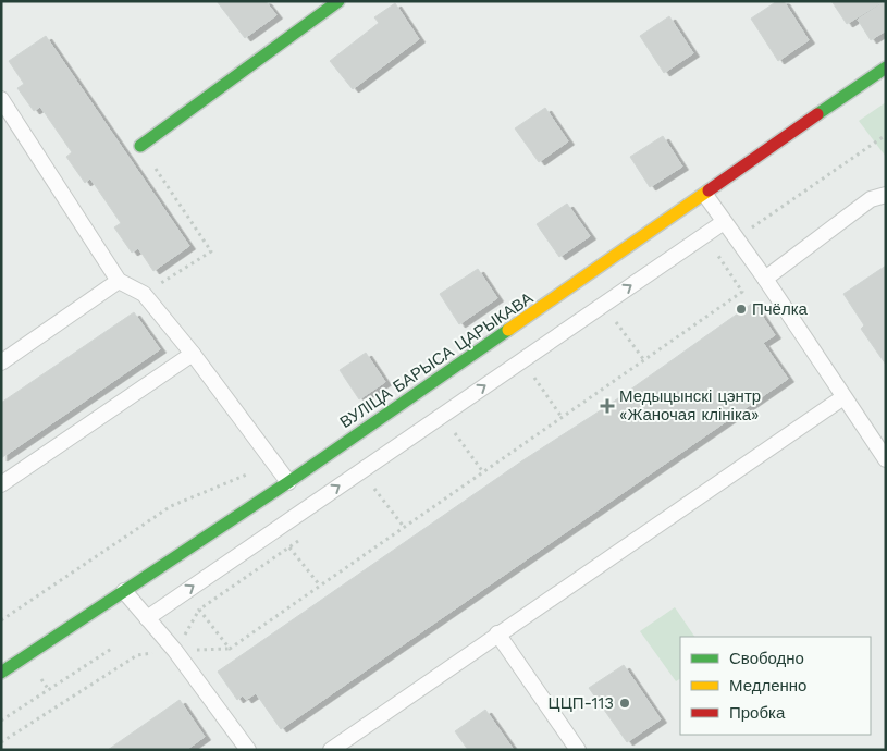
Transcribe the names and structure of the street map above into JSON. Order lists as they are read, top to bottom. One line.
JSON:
{"streets":{"main road":["ВУЛІЦА БАРЫСА ЦАРЫКАВА"]},"places":{"other":["Пчёлка","ЦЦП-113"],"health":["Медыцынскі цэнтр «Жаночая клініка»"]},"legend":["Свободно","Медленно","Пробка"]}
